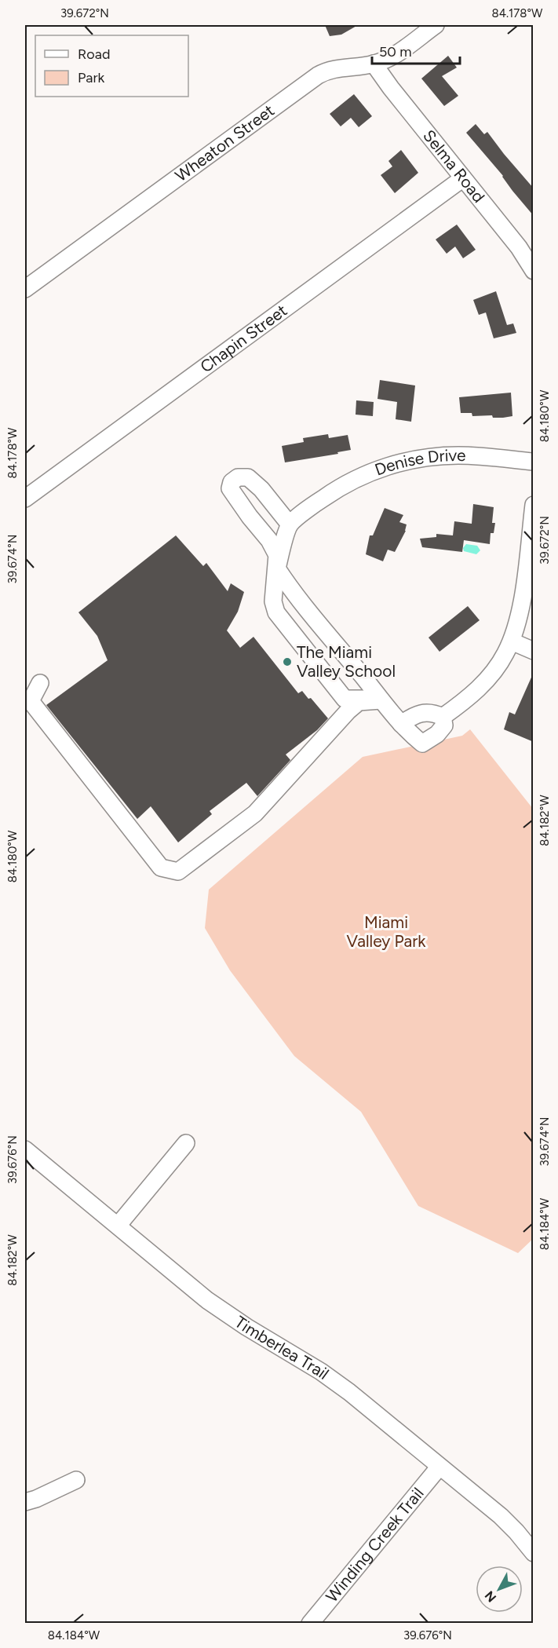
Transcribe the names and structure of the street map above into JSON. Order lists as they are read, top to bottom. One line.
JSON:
{"streets":{"street":["Wheaton Street","Selma Road","Chapin Street","Denise Drive","Timberlea Trail","Winding Creek Trail"]},"crossings":[["Wheaton Street","Selma Road"],["Selma Road","Chapin Street"],["Timberlea Trail","Winding Creek Trail"]],"parks":["Miami Valley Park"],"places":["The Miami Valley School"],"legend":["Road","Park"],"scale_bar":"50 m","north":"bottom left","coordinates":["39.672°N","84.178°W","84.180°W","39.674°N","84.182°W","39.676°N","84.184°W"]}
